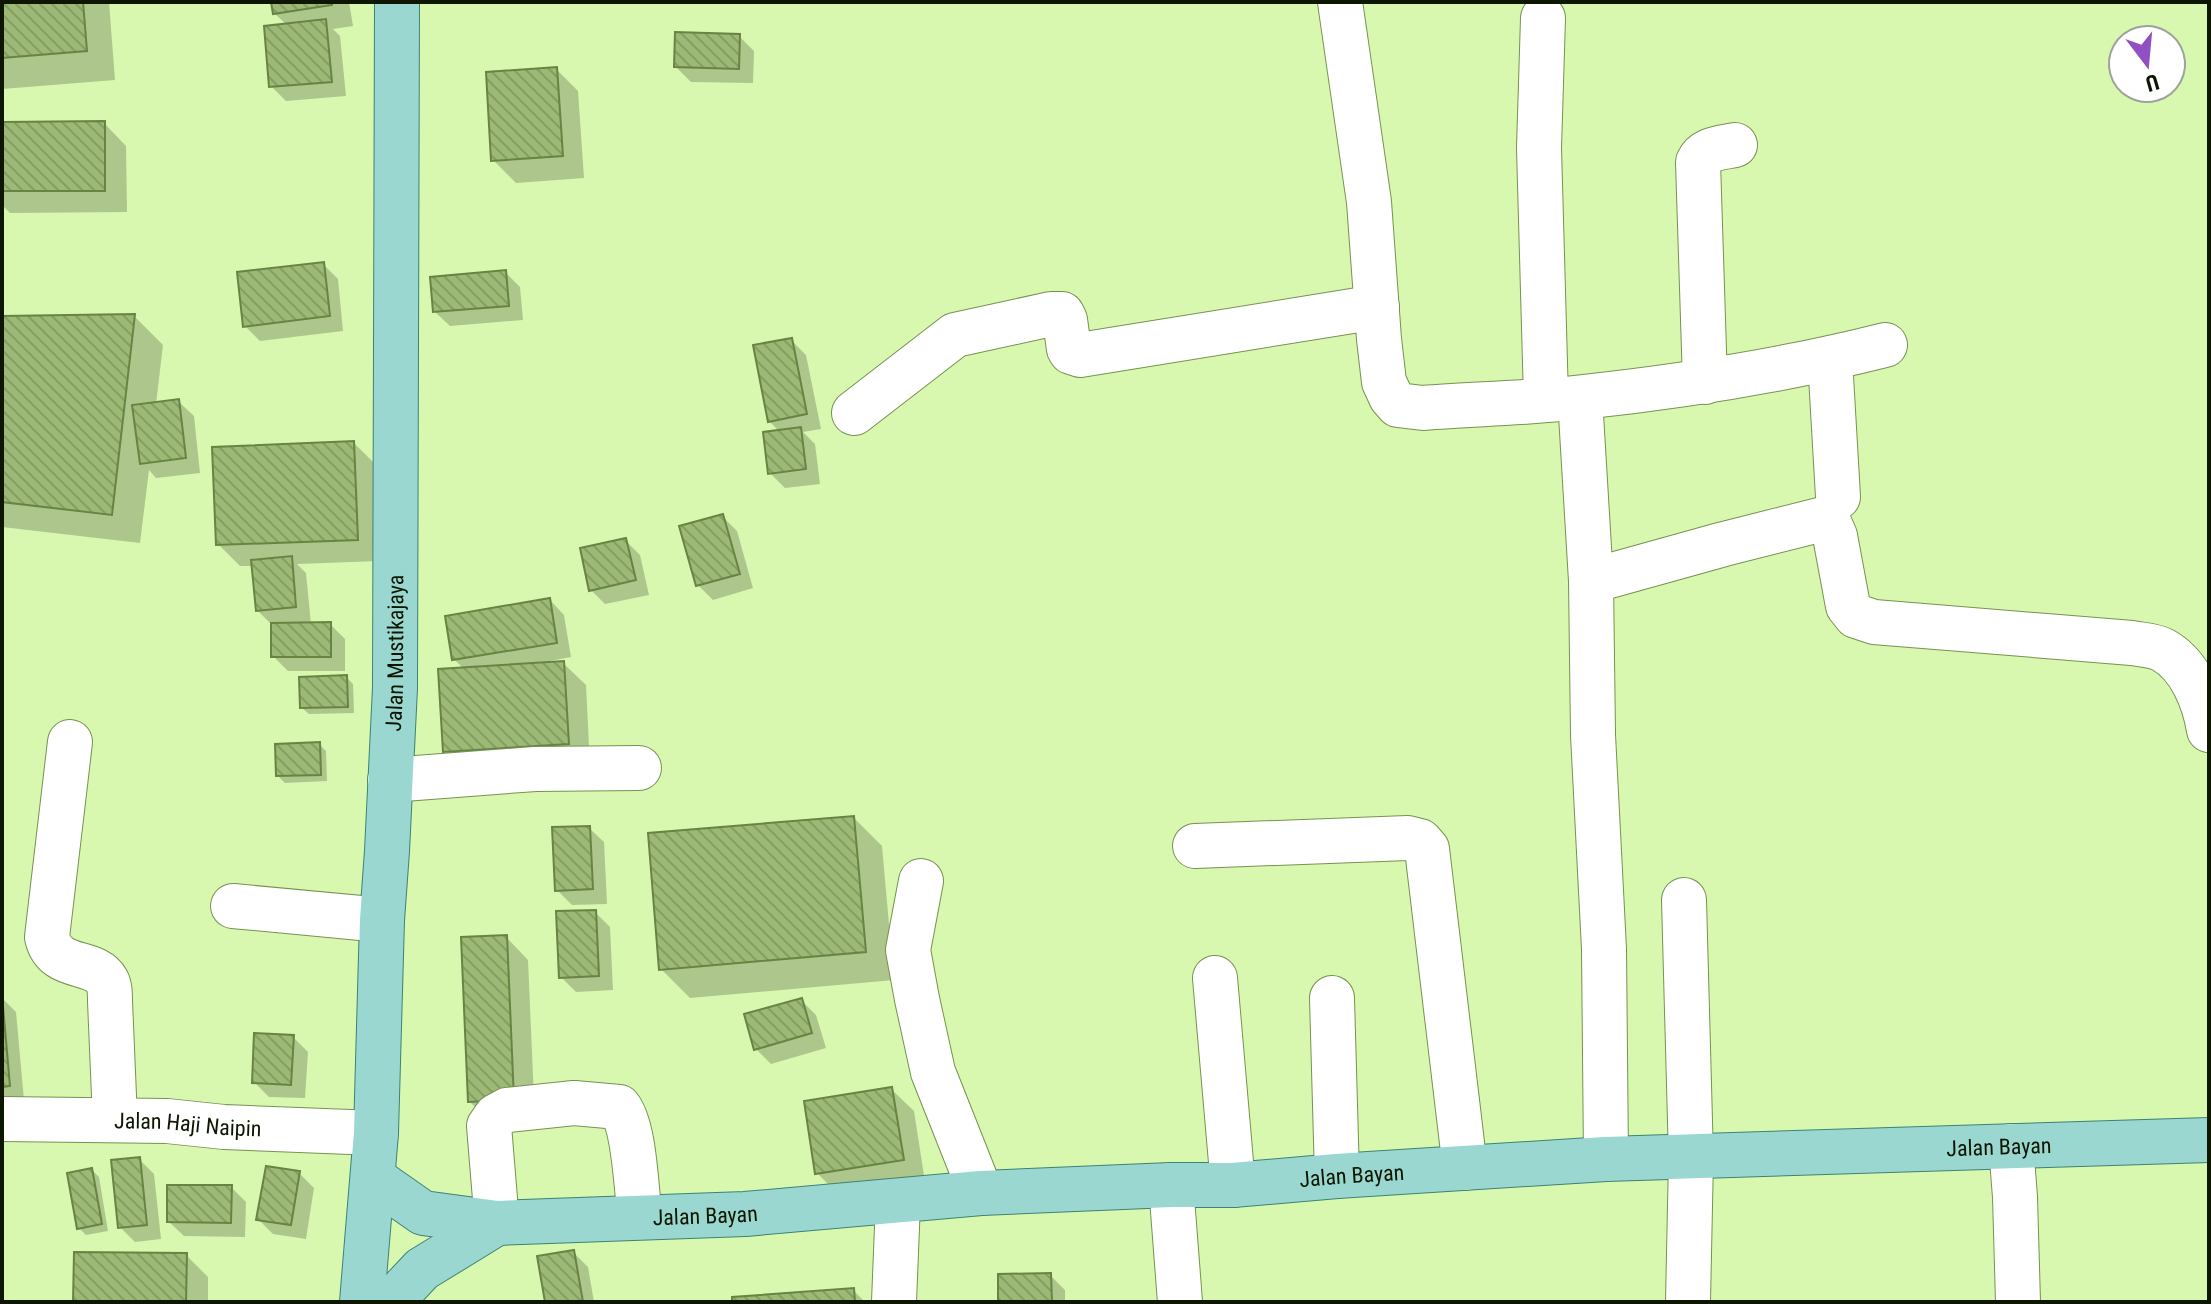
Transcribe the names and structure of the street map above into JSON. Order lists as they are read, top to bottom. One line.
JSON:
{"streets":{"main road":["Jalan Mustikajaya","Jalan Bayan"],"street":["Jalan Haji Naipin"]},"crossings":[["Jalan Mustikajaya","Jalan Haji Naipin"],["Jalan Mustikajaya","Jalan Bayan"]],"north":"bottom"}
